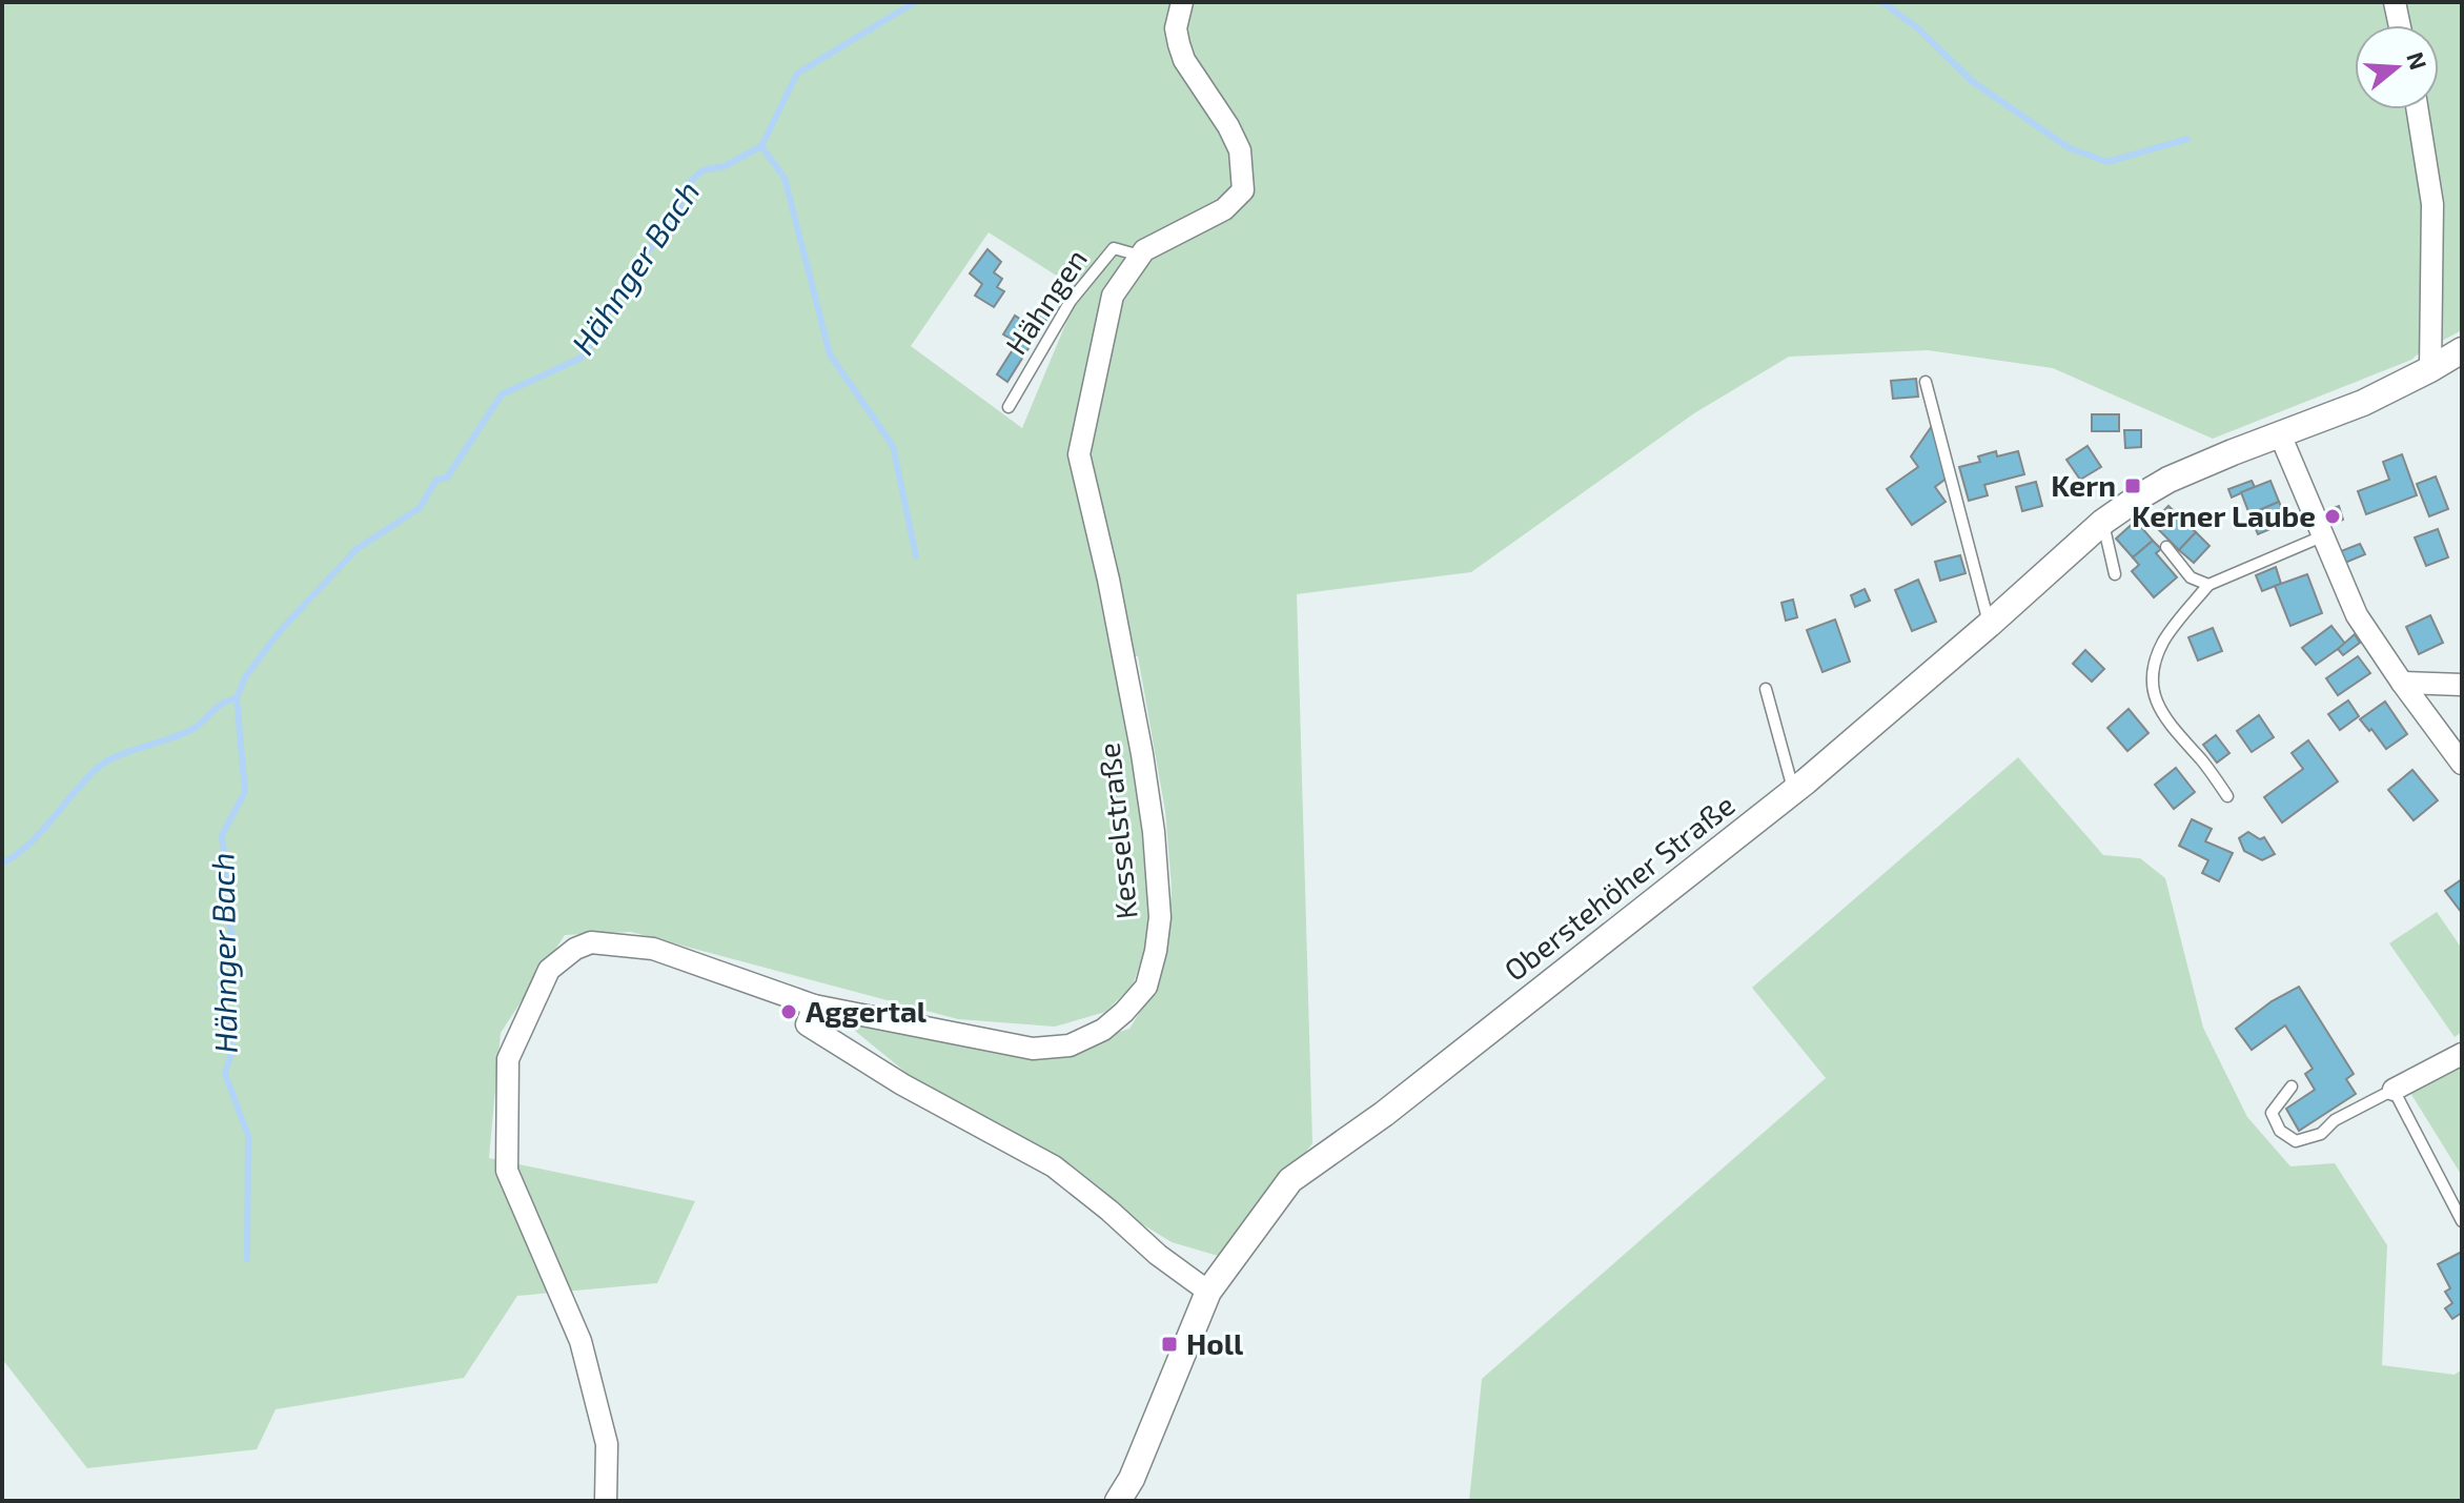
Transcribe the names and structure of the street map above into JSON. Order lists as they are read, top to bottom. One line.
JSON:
{"streets":{"street":["Kesselstraße","Oberstehöher Straße"],"lane":["Hähngen"]},"crossings":[["Hähngen","Kesselstraße"]],"water":["Hähnger Bach"],"places":{"transit":["Kern","Holl"],"other":["Kerner Laube","Aggertal"]},"north":"right"}
